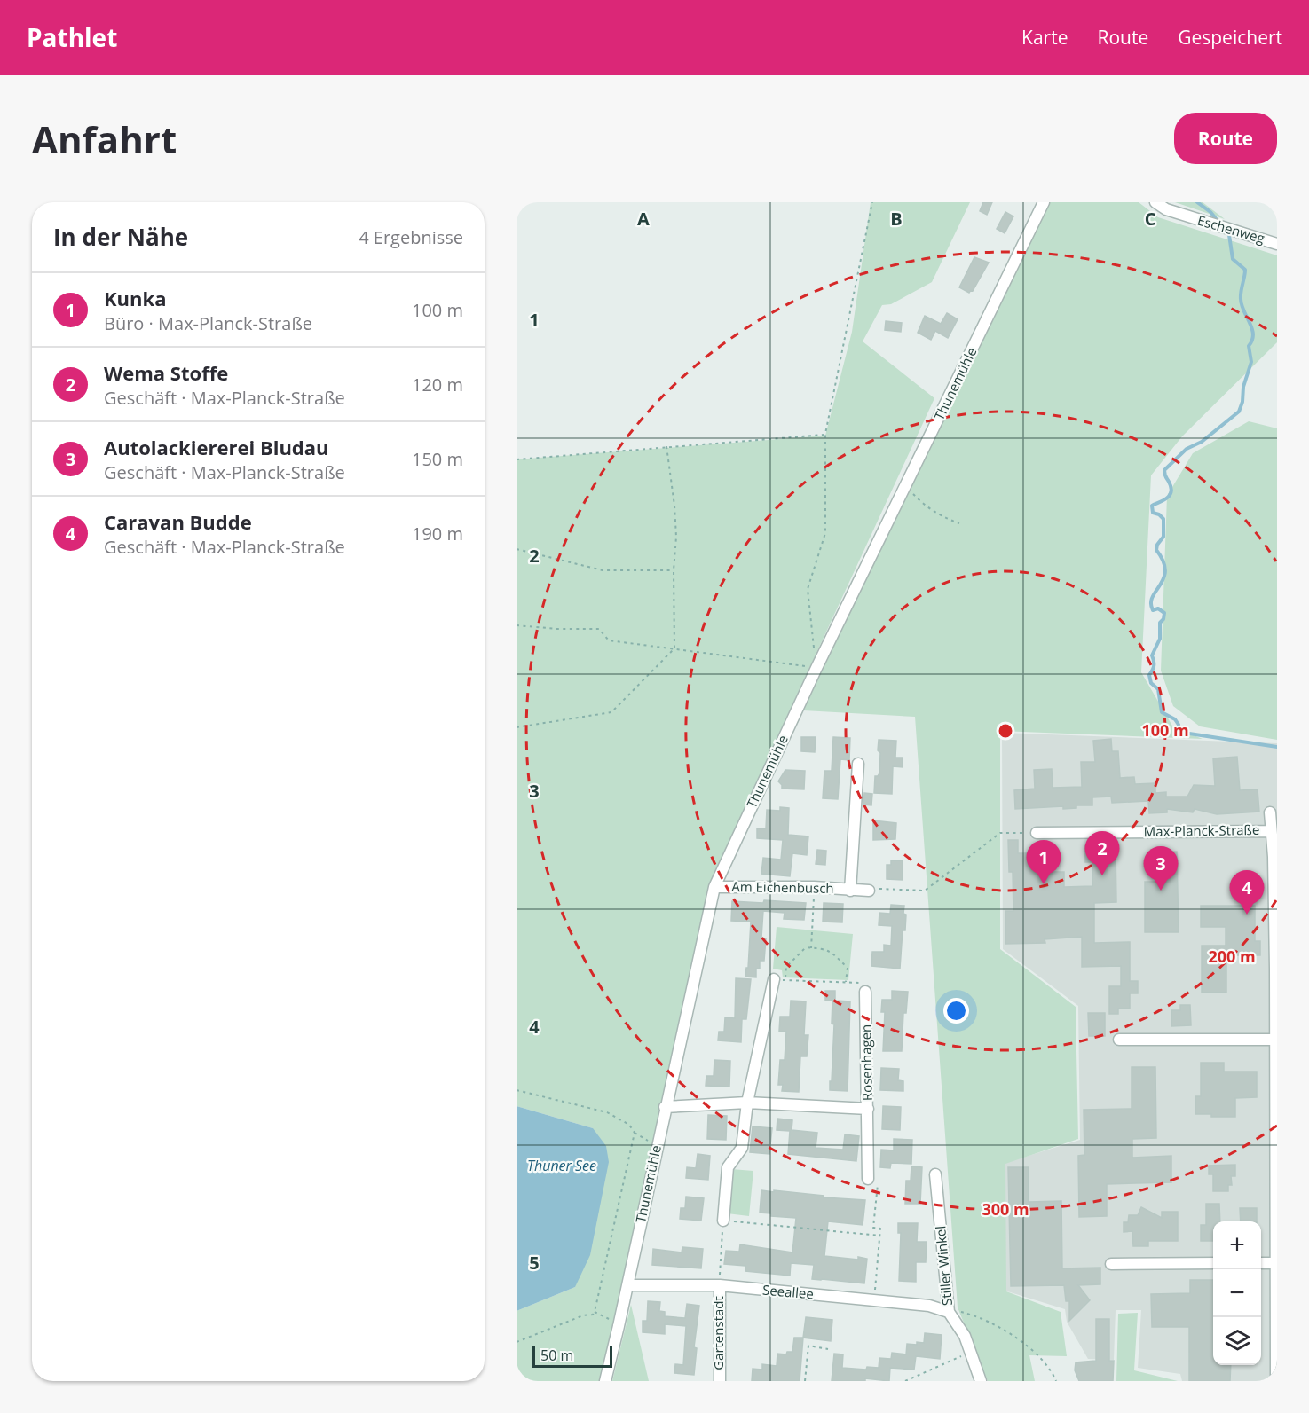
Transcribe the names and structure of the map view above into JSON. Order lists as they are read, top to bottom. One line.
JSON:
{"streets":{"street":["Eschenweg","Thunemühle","Max-Planck-Straße","Am Eichenbusch","Rosenhagen","Stiller Winkel","Seeallee","Gartenstadt"]},"crossings":[["Thunemühle","Am Eichenbusch"],["Thunemühle","Rosenhagen"],["Thunemühle","Seeallee"],["Stiller Winkel","Seeallee"],["Seeallee","Gartenstadt"]],"water":["Thuner See"],"scale_bar":"50 m","page":{"header":"Pathlet","nav":["Karte","Route","Gespeichert"],"buttons":"Route","title":"Anfahrt","heading":["In der Nähe","4 Ergebnisse"],"list":[{"mark":"1","name":"Kunka","note":"Büro · Max-Planck-Straße","value":"100 m"},{"mark":"2","name":"Wema Stoffe","note":"Geschäft · Max-Planck-Straße","value":"120 m"},{"mark":"3","name":"Autolackiererei Bludau","note":"Geschäft · Max-Planck-Straße","value":"150 m"},{"mark":"4","name":"Caravan Budde","note":"Geschäft · Max-Planck-Straße","value":"190 m"}],"pins":["2","1","3","4"],"map_buttons":["+","−"],"scale":"50 m"},"grid":{"columns":["A","B","C"],"rows":["1","2","3","4","5"]},"rings":["100 m","200 m","300 m"]}
